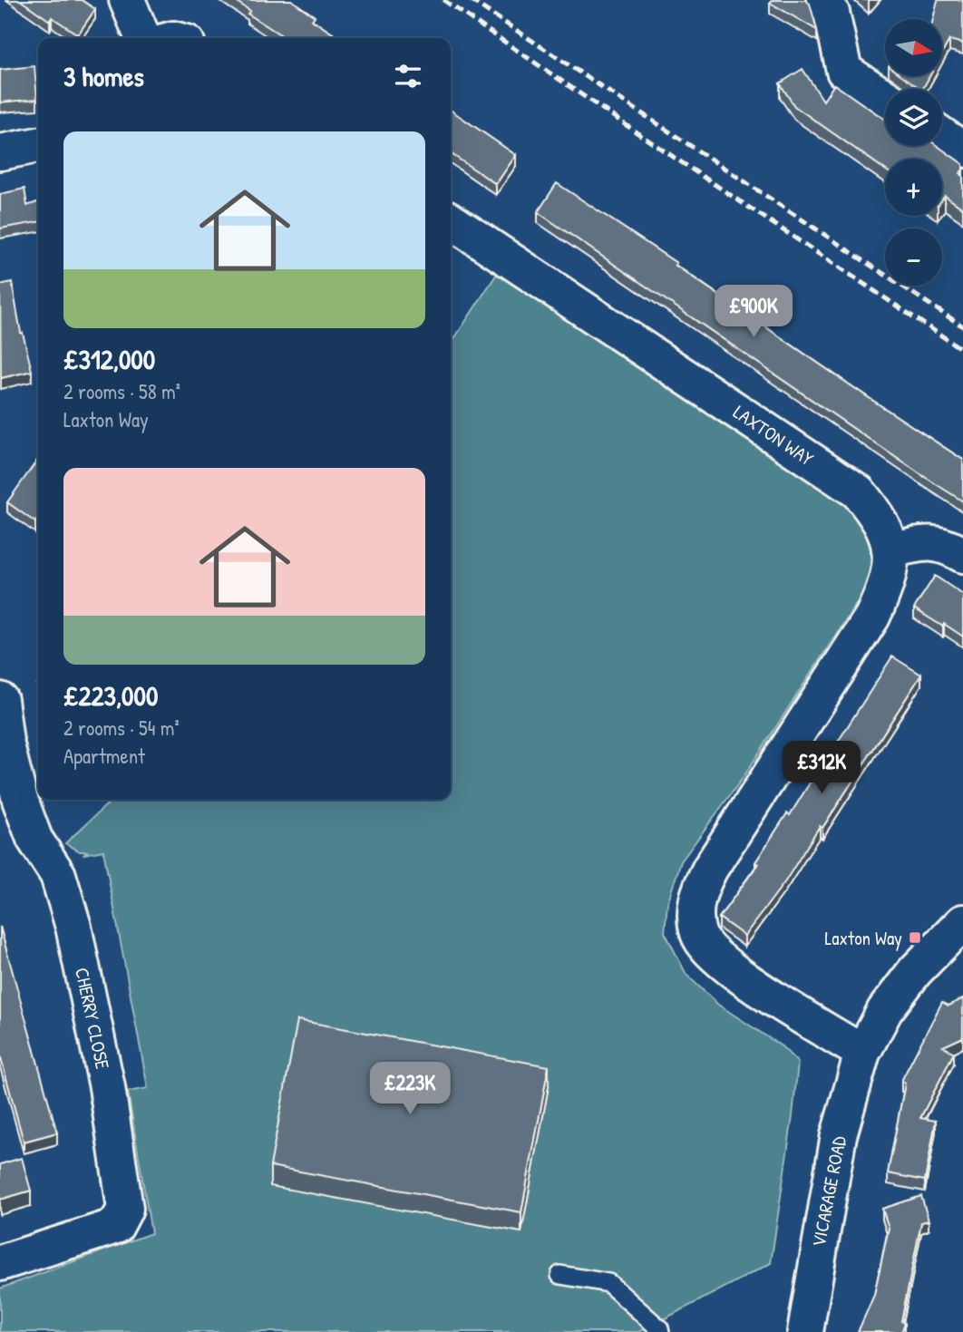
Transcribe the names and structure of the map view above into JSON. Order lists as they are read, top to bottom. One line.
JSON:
{"streets":{"street":["LAXTON WAY","CHERRY CLOSE","VICARAGE ROAD"]},"crossings":[["LAXTON WAY","VICARAGE ROAD"]],"places":{"transit":["Laxton Way"]},"north":"right","page":{"map_buttons":["+","−"],"heading":"3 homes","list":[{"name":"£312,000","note":"2 rooms · 58 m² · Laxton Way"},{"name":"£223,000","note":"2 rooms · 54 m² · Apartment"}],"price":["£900K","£312K","£223K"]}}
